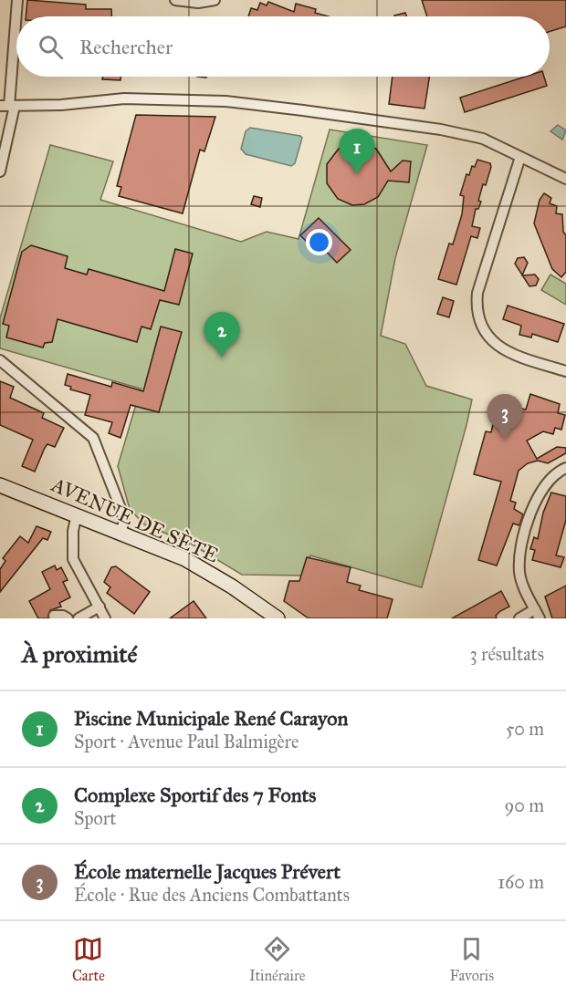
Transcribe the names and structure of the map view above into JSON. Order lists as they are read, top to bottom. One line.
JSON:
{"streets":{"main road":["AVENUE DE SÈTE"]},"page":{"search":"Rechercher","pins":["1","2","3"],"heading":["À proximité","3 résultats"],"list":[{"mark":"1","name":"Piscine Municipale René Carayon","note":"Sport · Avenue Paul Balmigère","value":"50 m"},{"mark":"2","name":"Complexe Sportif des 7 Fonts","note":"Sport","value":"90 m"},{"mark":"3","name":"École maternelle Jacques Prévert","note":"École · Rue des Anciens Combattants","value":"160 m"}],"nav":["Carte","Itinéraire","Favoris"]}}
